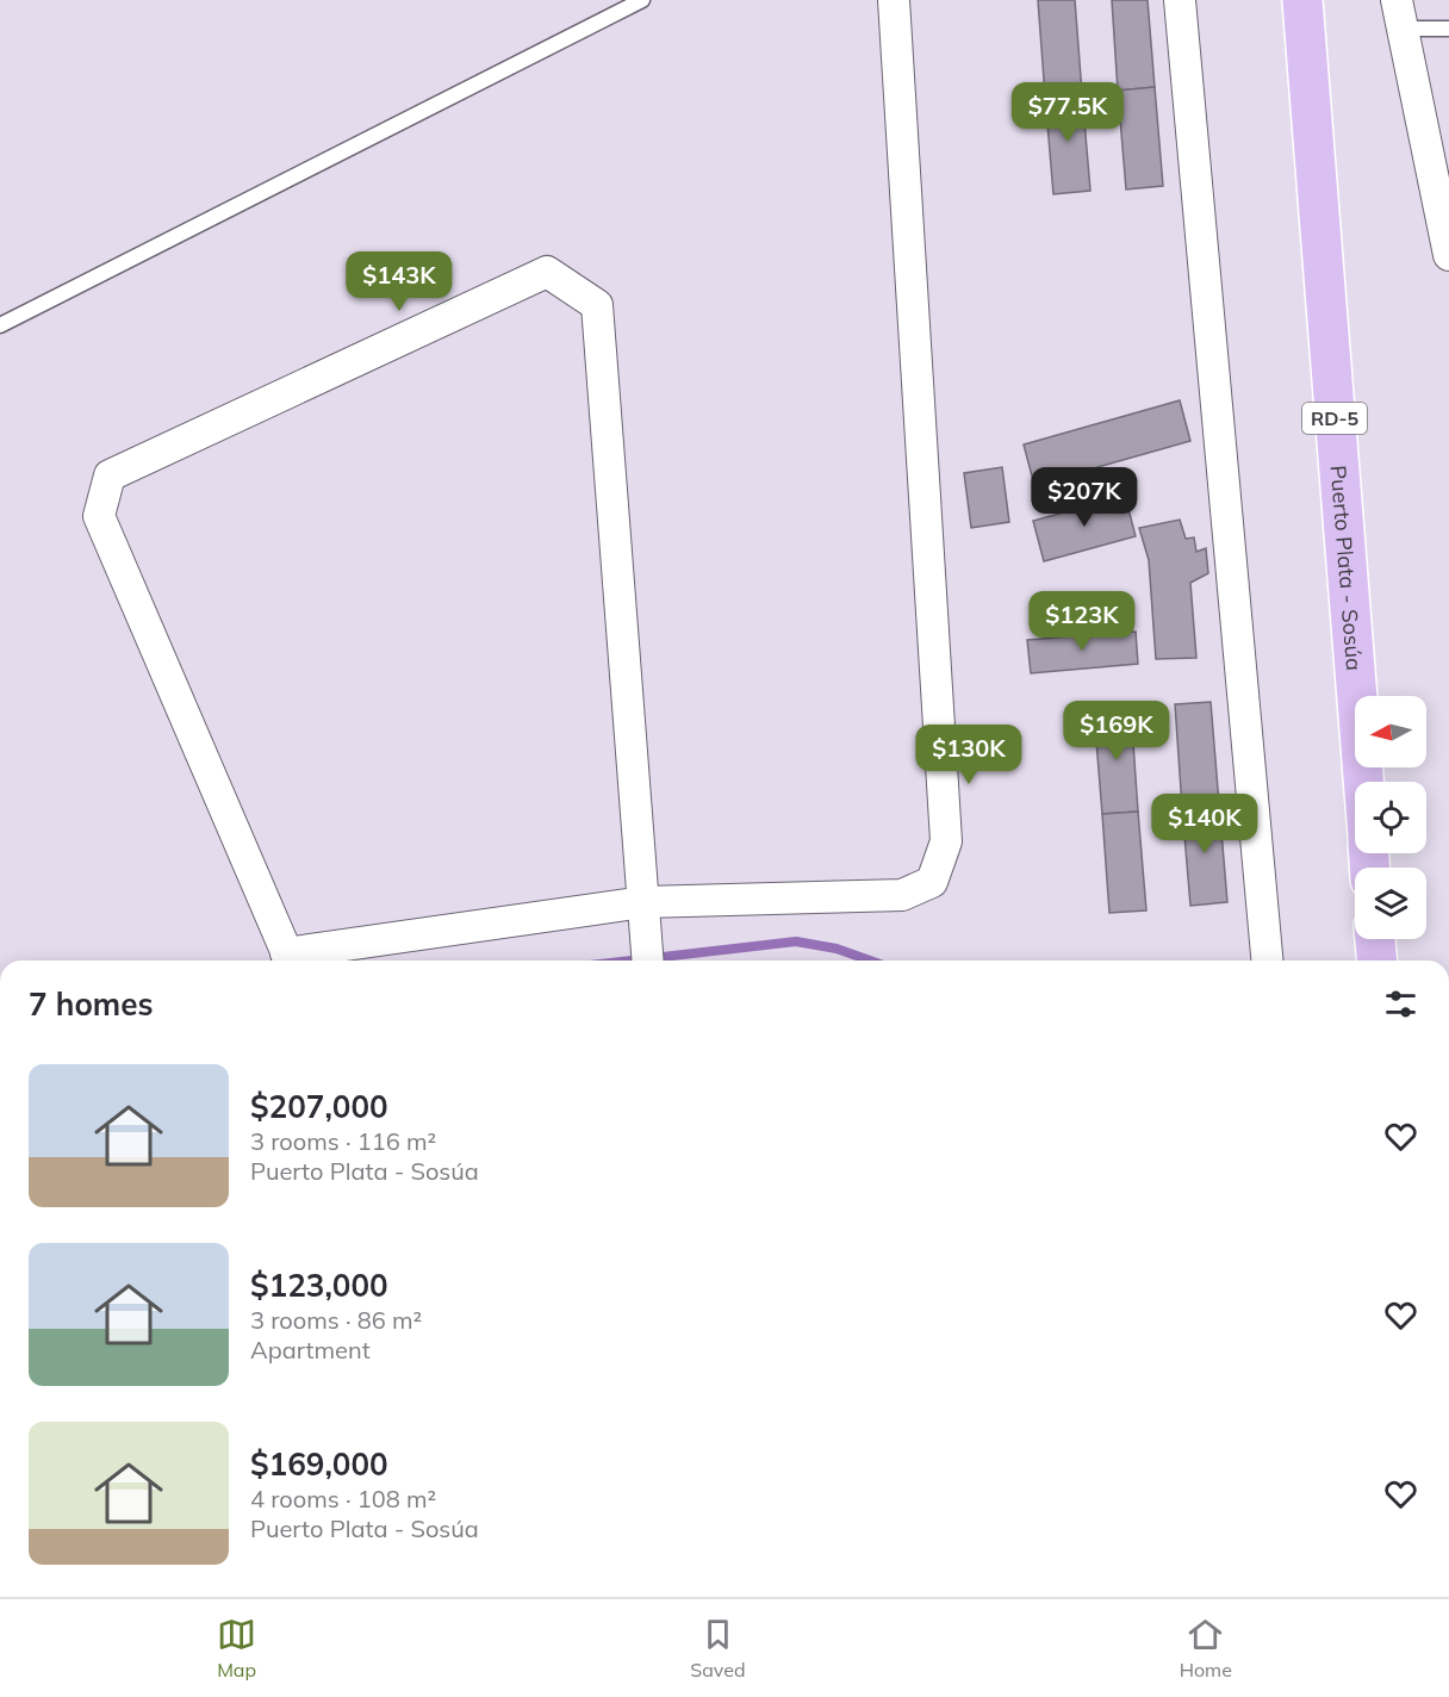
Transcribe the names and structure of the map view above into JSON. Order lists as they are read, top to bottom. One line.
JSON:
{"streets":{"main road":["RD-5","Puerto Plata - Sosúa"]},"north":"left","page":{"price":["$77.5K","$143K","$207K","$123K","$169K","$130K","$140K"],"heading":"7 homes","list":[{"name":"$207,000","note":"3 rooms · 116 m² · Puerto Plata - Sosúa"},{"name":"$123,000","note":"3 rooms · 86 m² · Apartment"},{"name":"$169,000","note":"4 rooms · 108 m² · Puerto Plata - Sosúa"}],"tabs":["Map","Saved","Home"]}}
